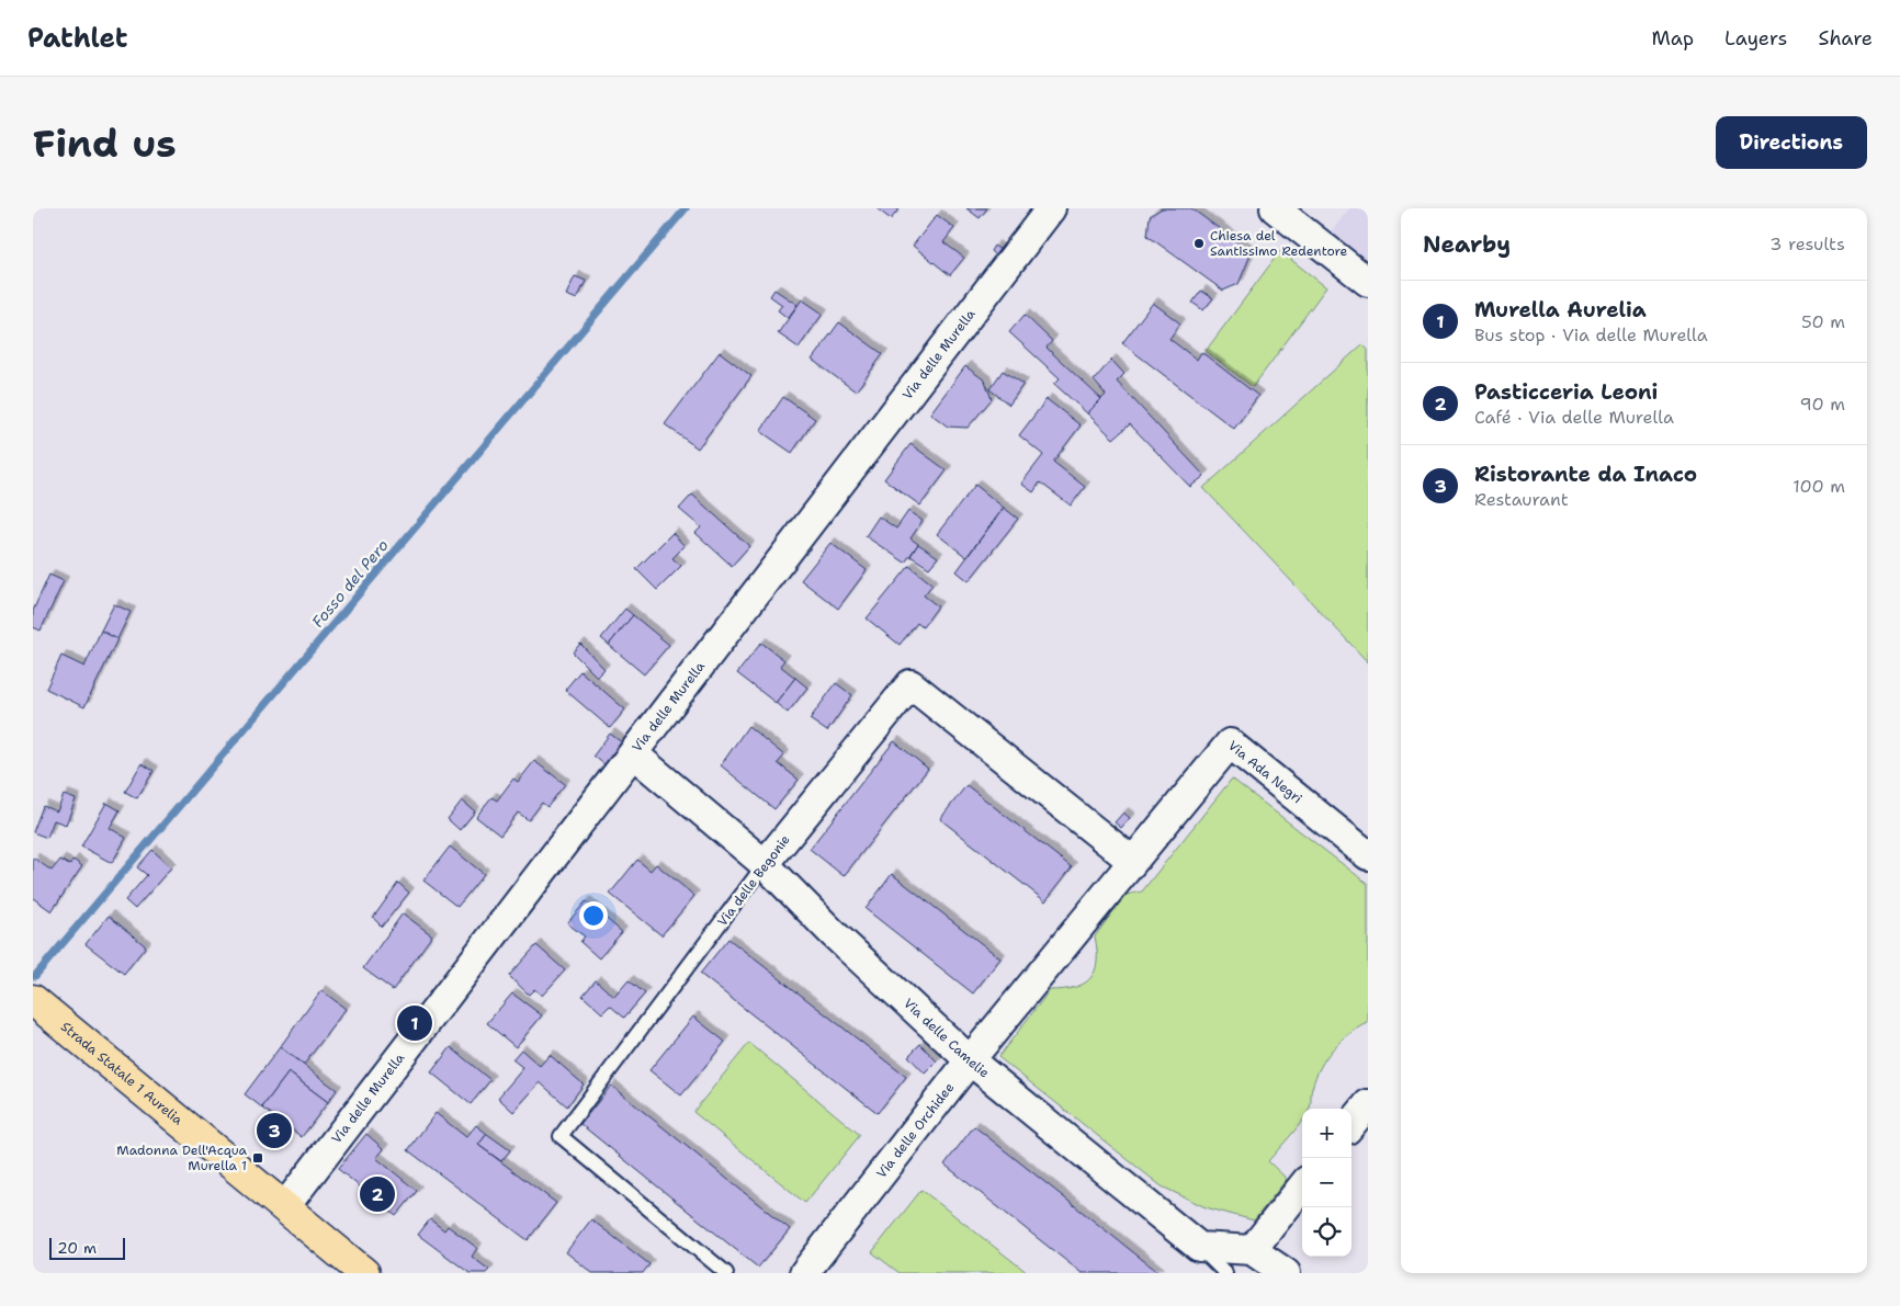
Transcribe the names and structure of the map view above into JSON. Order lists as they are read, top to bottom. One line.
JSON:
{"streets":{"main road":["Strada Statale 1 Aurelia"],"street":["Via delle Murella","Via Ada Negri","Via delle Begonie","Via delle Camelie","Via delle Orchidee"]},"crossings":[["Via delle Murella","Via delle Camelie"],["Via delle Murella","Strada Statale 1 Aurelia"],["Via Ada Negri","Via delle Begonie"],["Via Ada Negri","Via delle Orchidee"],["Via delle Begonie","Via delle Camelie"],["Via delle Begonie","Via delle Orchidee"],["Via delle Camelie","Via delle Orchidee"]],"water":["Fosso del Pero"],"places":{"other":["Chiesa del Santissimo Redentore"],"transit":["Madonna Dell'Acqua Murella 1"]},"scale_bar":"20 m","page":{"header":"Pathlet","nav":["Map","Layers","Share"],"buttons":"Directions","title":"Find us","heading":["Nearby","3 results"],"list":[{"mark":"1","name":"Murella Aurelia","note":"Bus stop · Via delle Murella","value":"50 m"},{"mark":"2","name":"Pasticceria Leoni","note":"Café · Via delle Murella","value":"90 m"},{"mark":"3","name":"Ristorante da Inaco","note":"Restaurant","value":"100 m"}],"pins":["1","3","2"],"map_buttons":["+","−"],"scale":"20 m"}}
